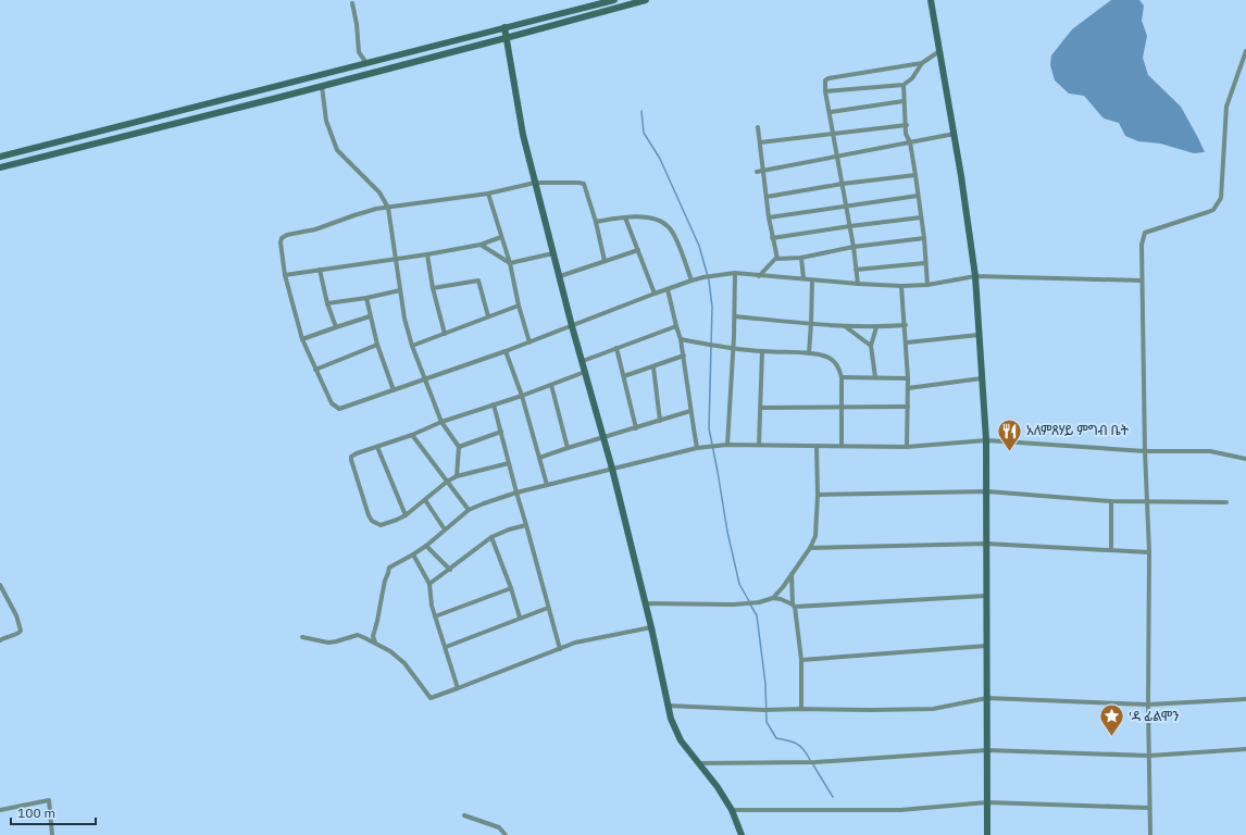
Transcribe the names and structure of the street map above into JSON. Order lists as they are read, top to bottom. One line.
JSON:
{"places":{"restaurant":["አለምጸሃይ ምግብ ቤት"],"place":["'ዳ ፊልሞን"]},"scale_bar":"100 m"}
